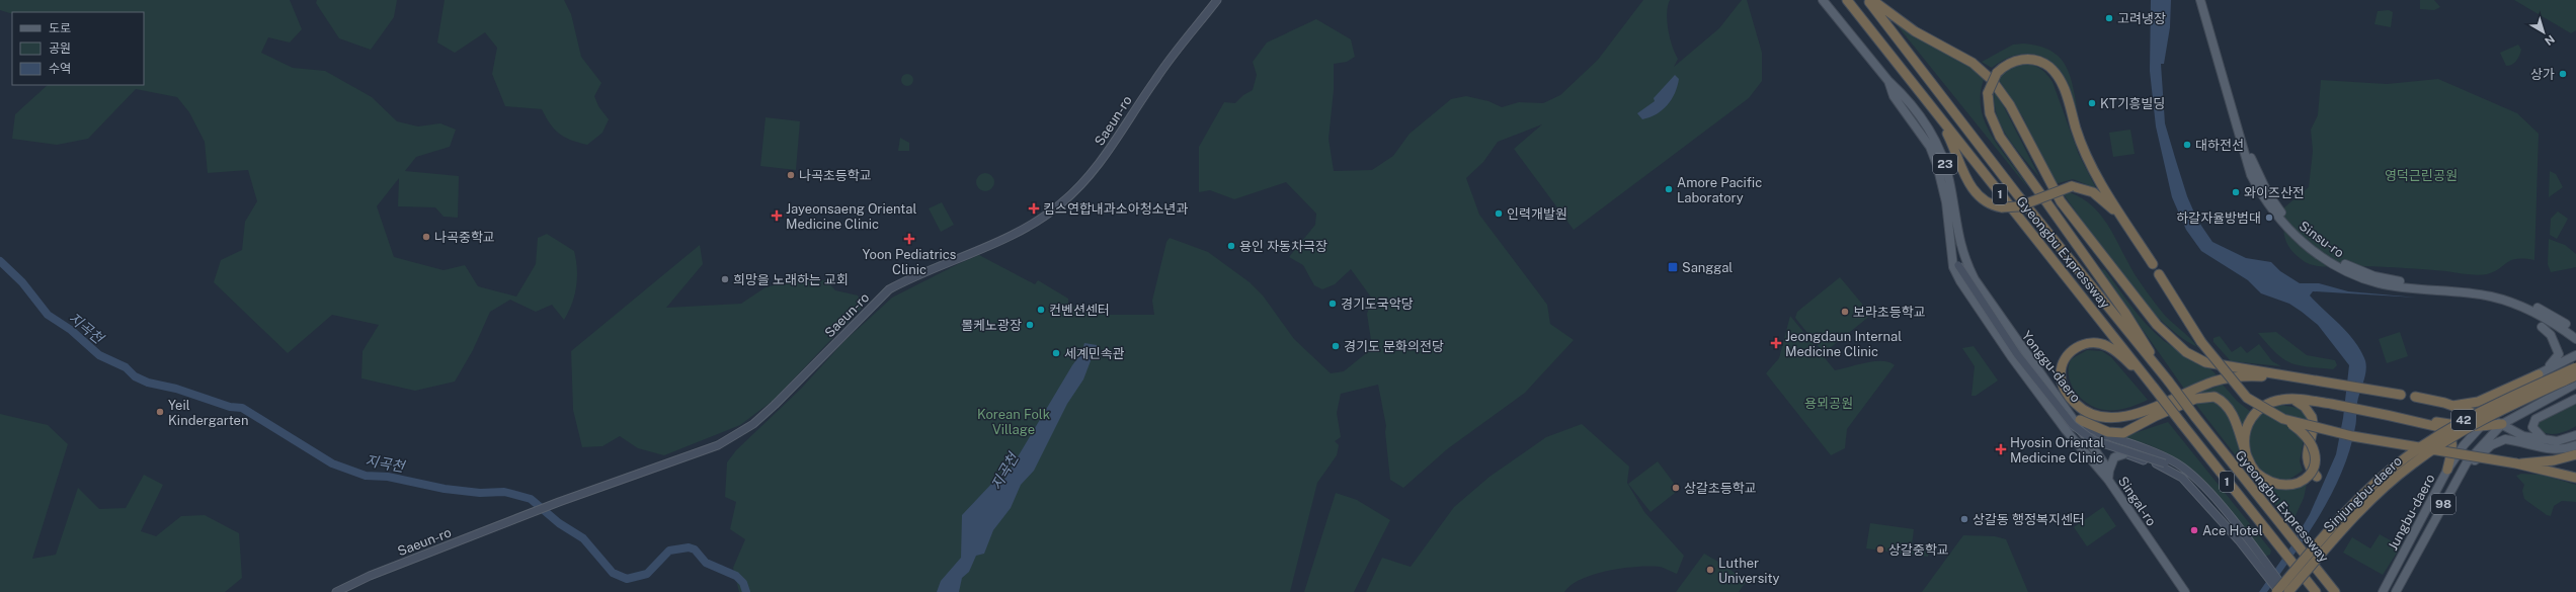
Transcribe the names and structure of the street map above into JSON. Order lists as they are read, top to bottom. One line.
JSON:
{"streets":{"highway":["1","Gyeongbu Expressway","42","Sinjungbu-daero"],"main road":["Saeun-ro","23","Sinsu-ro","Yonggu-daero","Singal-ro","98","Jungbu-daero"]},"crossings":[["Yonggu-daero","Sinjungbu-daero"],["Yonggu-daero","Singal-ro"]],"water":["지곡천"],"parks":["영덕근린공원","용뫼공원","Korean Folk Village"],"places":{"other":["고려냉장","상가","KT기흥빌딩","대하전선","나곡초등학교","Amore Pacific Laboratory","와이즈산전","인력개발원","하갈자율방범대","나곡중학교","용인 자동차극장","희망을 노래하는 교회","경기도국악당","컨벤션센터","보라초등학교","볼케노광장","경기도 문화의전당","세계민속관","Yeil Kindergarten","상갈초등학교","상갈동 행정복지센터","Ace Hotel","상갈중학교","Luther University"],"health":["킴스연합내과소아청소년과","Jayeonsaeng Oriental Medicine Clinic","Yoon Pediatrics Clinic","Jeongdaun Internal Medicine Clinic","Hyosin Oriental Medicine Clinic"],"transit":["Sanggal"]},"legend":["도로","공원","수역"],"north":"bottom right"}
